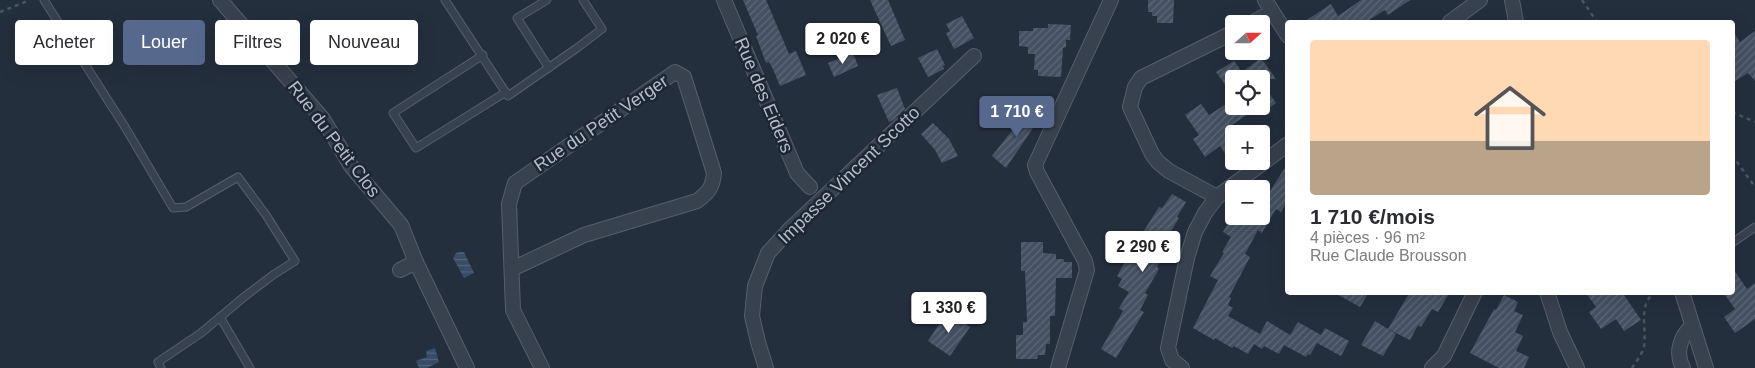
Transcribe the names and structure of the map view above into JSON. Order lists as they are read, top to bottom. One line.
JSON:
{"streets":{"street":["Rue des Eiders","Rue du Petit Verger","Rue du Petit Clos","Impasse Vincent Scotto"]},"north":"right","page":{"map_buttons":["+","−"],"chip":["Acheter","Louer","Filtres","Nouveau"],"list":[{"name":"1 710 €/mois","note":"4 pièces · 96 m² · Rue Claude Brousson"}],"price":["2 020 €","1 710 €","2 290 €","1 330 €"]}}
